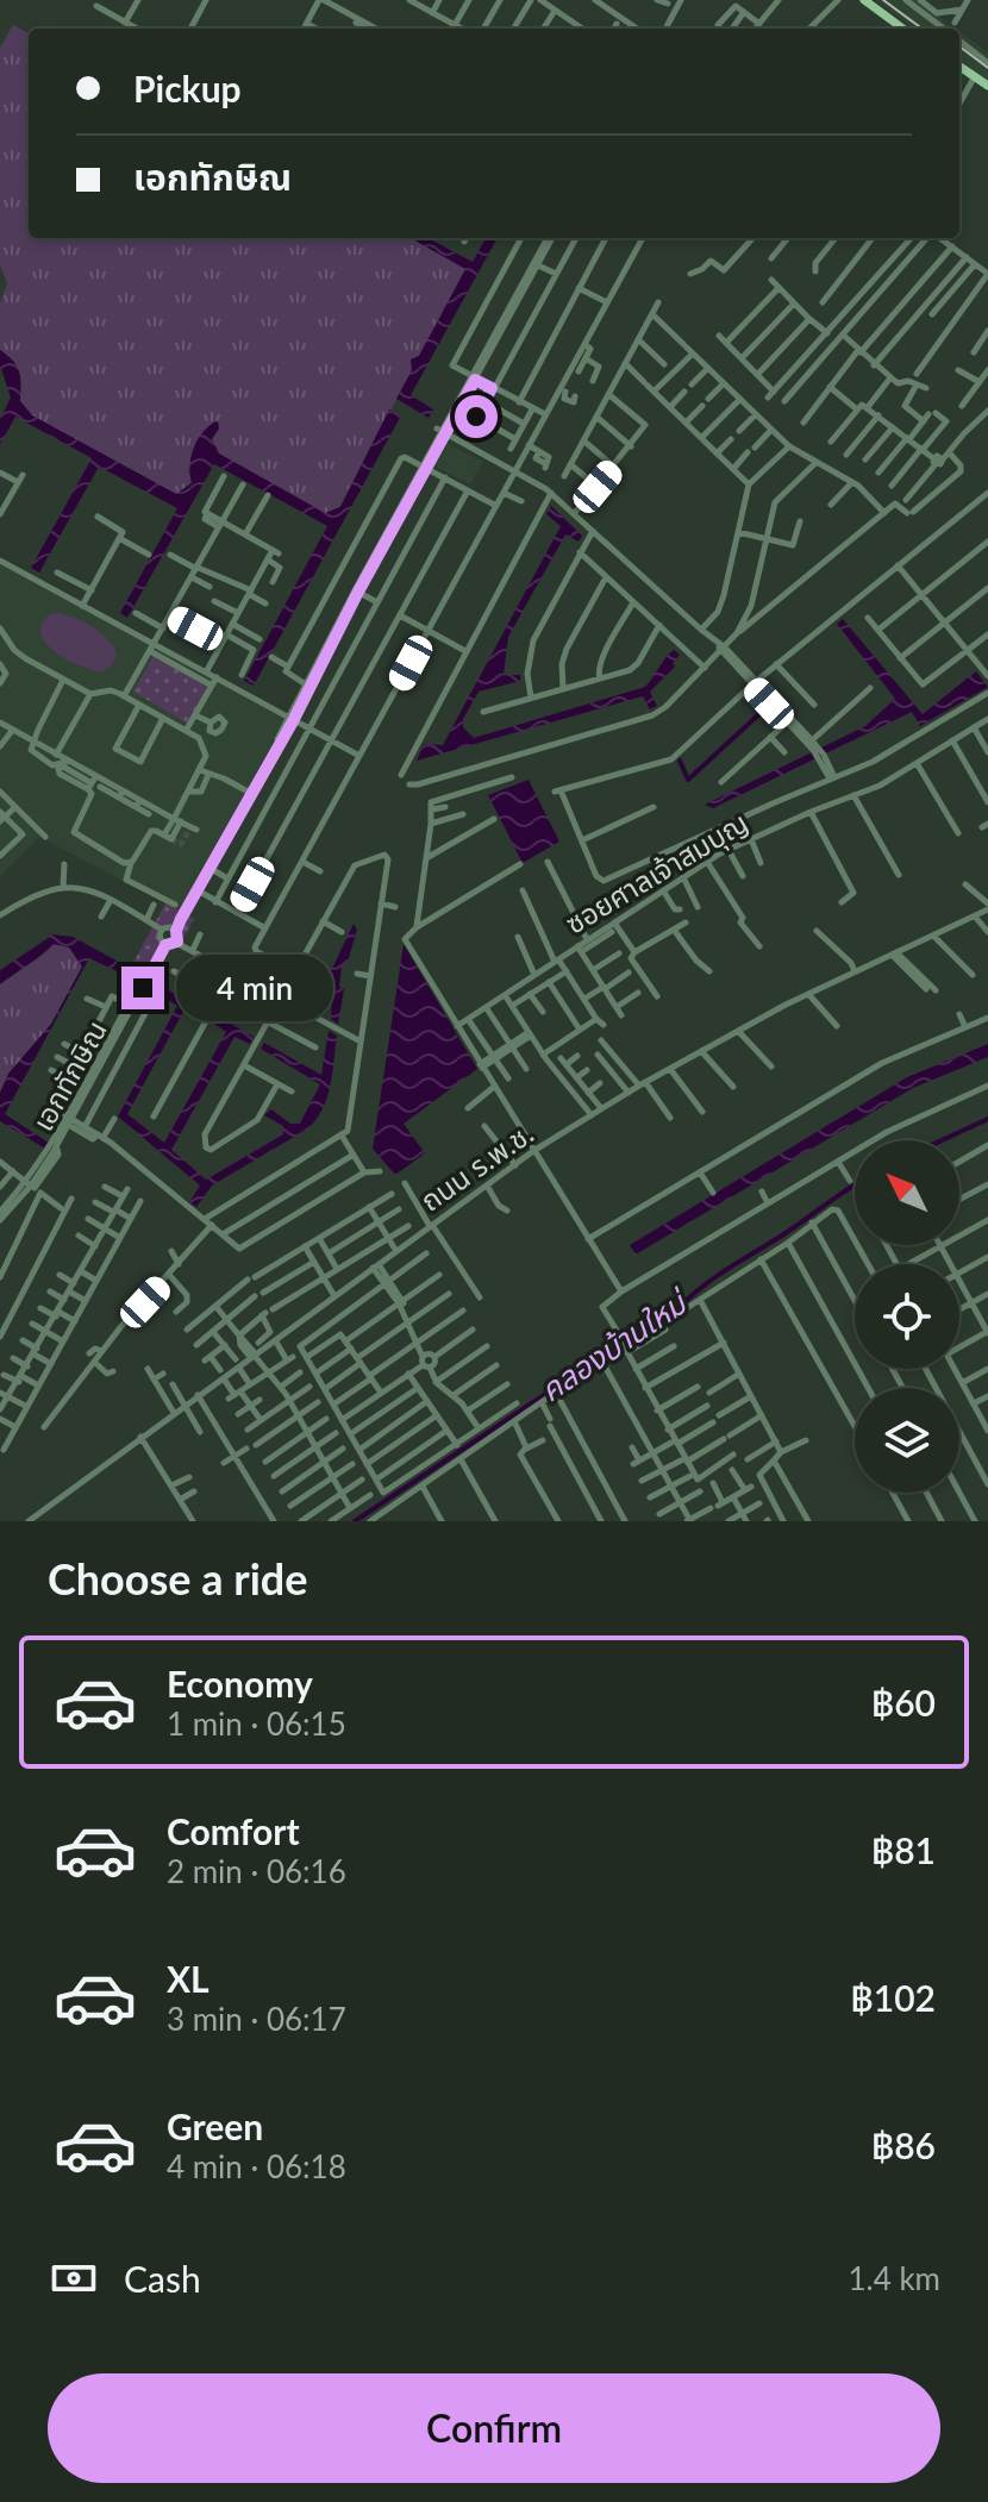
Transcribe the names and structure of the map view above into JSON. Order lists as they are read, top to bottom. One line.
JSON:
{"streets":{"street":["ซอยศาลเจ้าสมบุญ","เอกทักษิณ","ถนน ร.พ.ช."]},"water":["คลองบ้านใหม่"],"north":"top left","page":{"banner":["Pickup","เอกทักษิณ"],"bubble":"4 min","heading":"Choose a ride","list":[{"name":"Economy","note":"1 min · 06:15","value":"฿60"},{"name":"Comfort","note":"2 min · 06:16","value":"฿81"},{"name":"XL","note":"3 min · 06:17","value":"฿102"},{"name":"Green","note":"4 min · 06:18","value":"฿86"}],"pay":["Cash","1.4 km"],"buttons":"Confirm"}}
